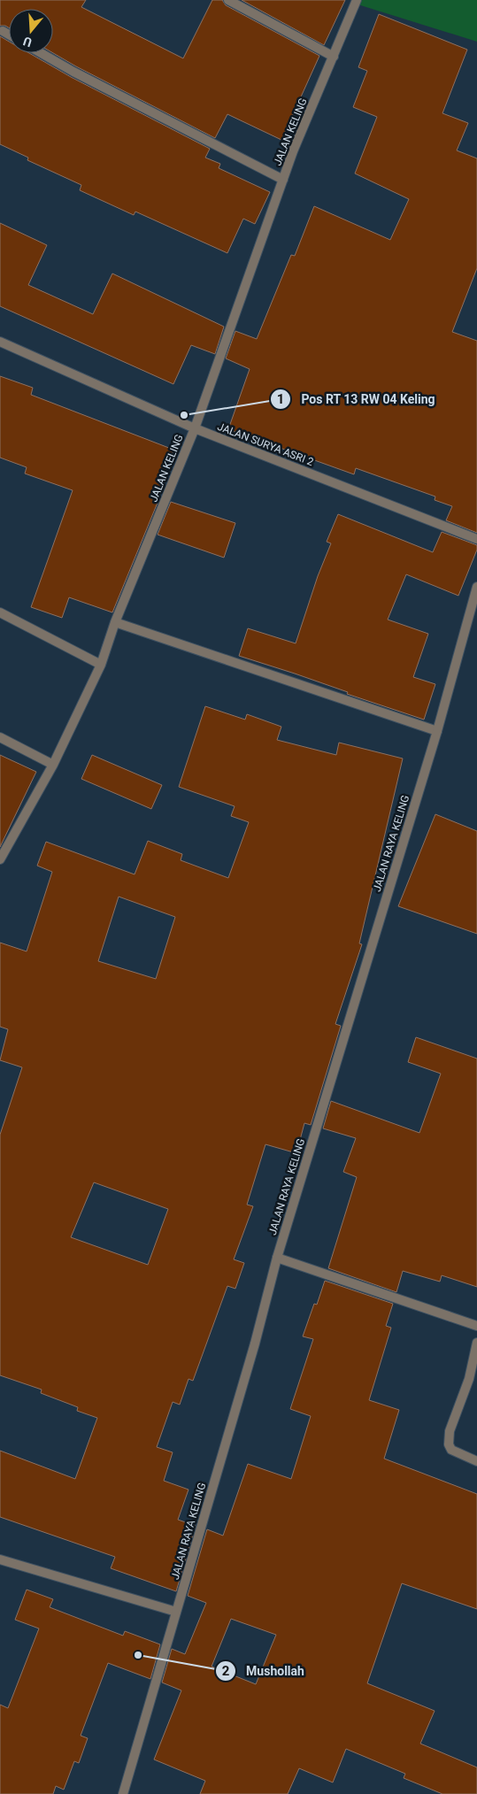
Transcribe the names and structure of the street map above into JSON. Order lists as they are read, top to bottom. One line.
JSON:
{"streets":{"street":["JALAN KELING","JALAN SURYA ASRI 2","JALAN RAYA KELING"]},"crossings":[["JALAN KELING","JALAN SURYA ASRI 2"]],"places":["Pos RT 13 RW 04 Keling","Mushollah"],"north":"bottom"}
